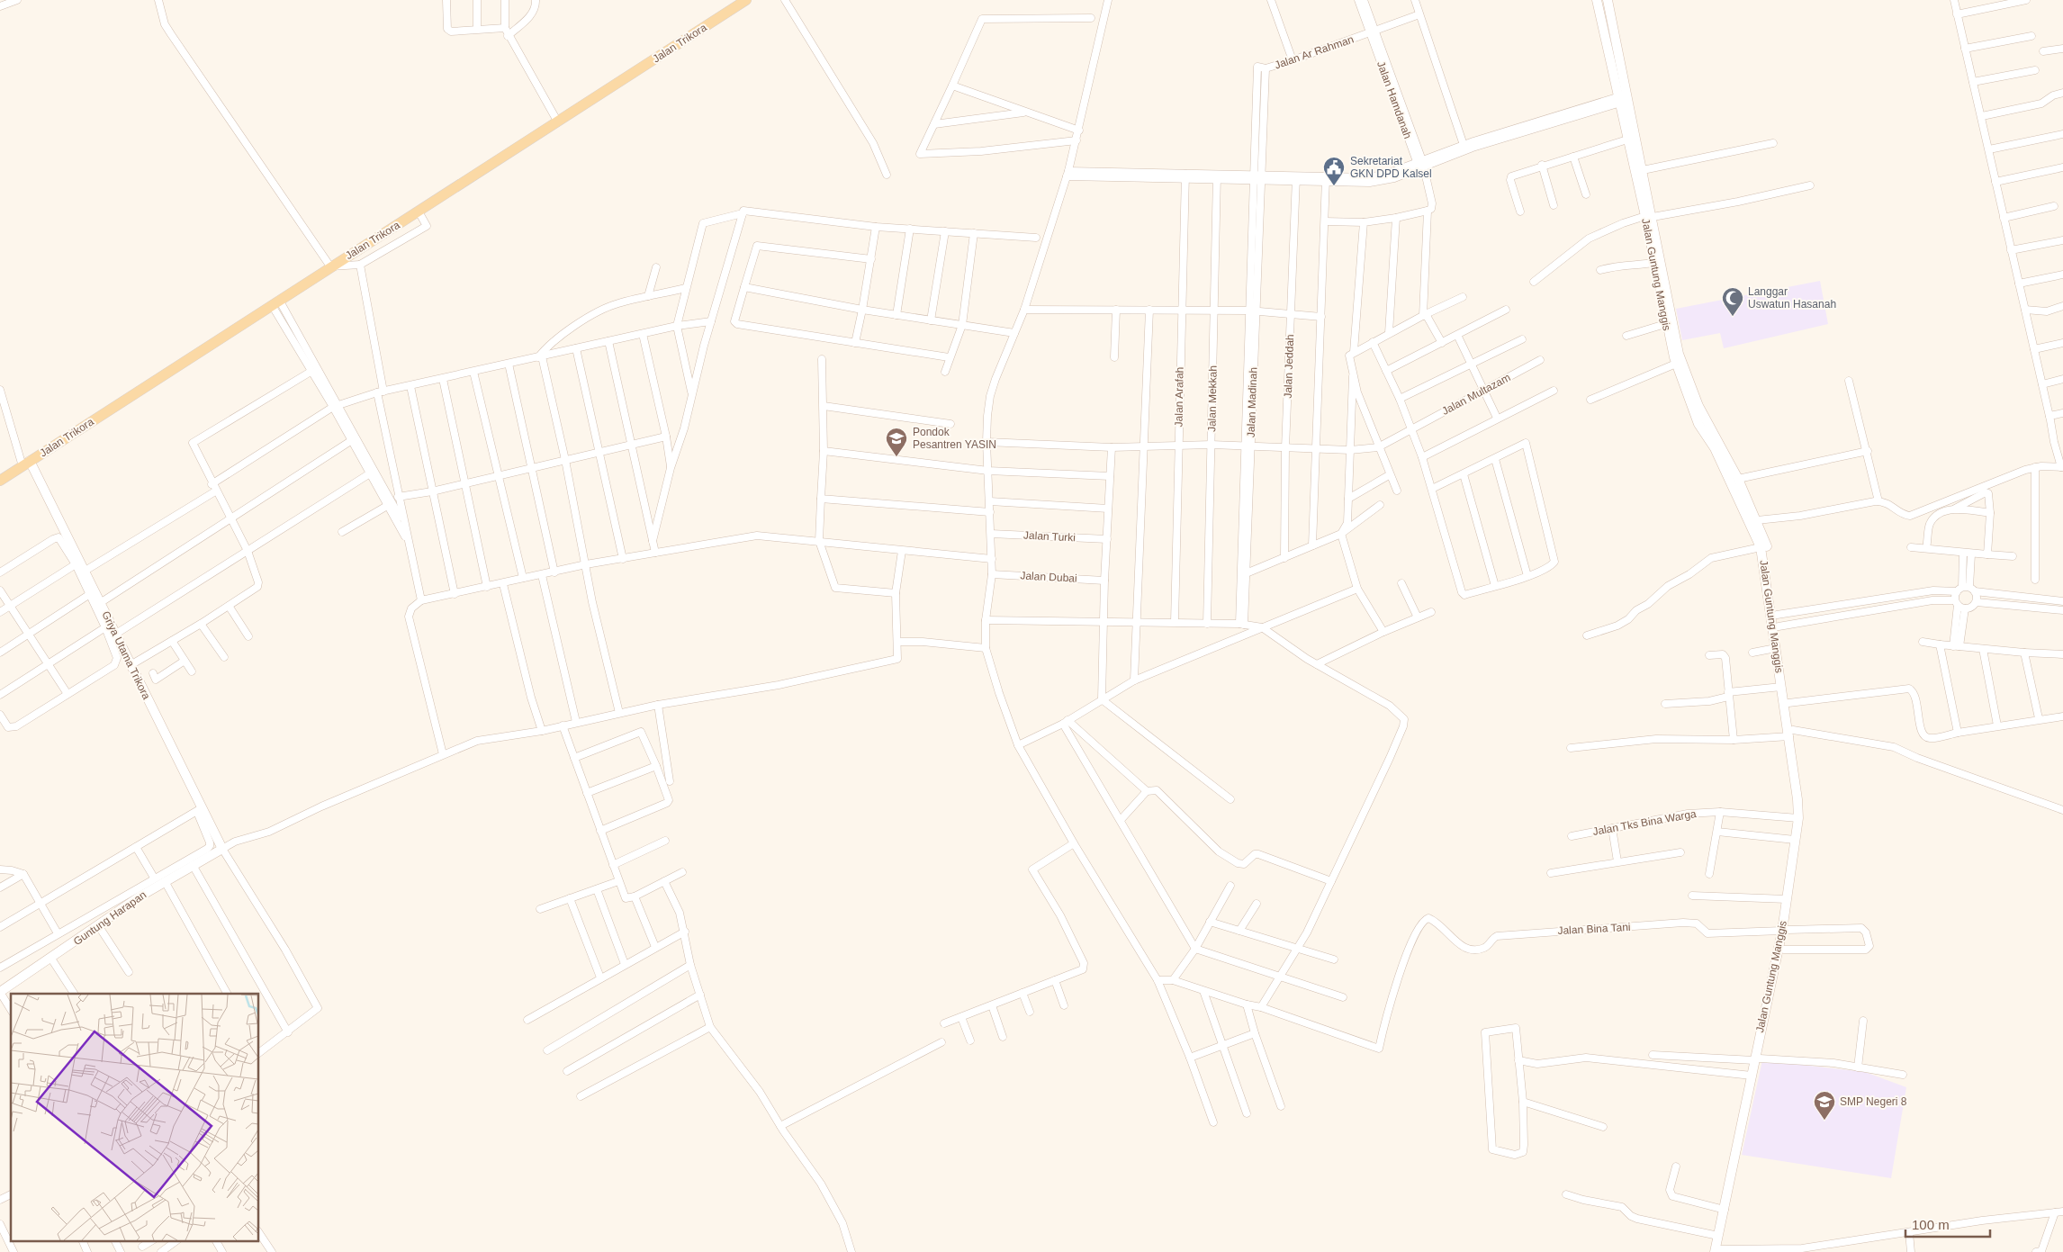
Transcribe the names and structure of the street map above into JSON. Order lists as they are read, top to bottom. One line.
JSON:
{"streets":{"main road":["Jalan Trikora"],"street":["Jalan Ar Rahman","Jalan Hamdanah","Jalan Guntung Manggis","Jalan Jeddah","Jalan Multazam","Jalan Arafah","Jalan Mekkah","Jalan Madinah","Jalan Turki","Jalan Dubai","Griya Utama Trikora","Jalan Tks Bina Warga","Guntung Harapan","Jalan Bina Tani"]},"crossings":[["Jalan Trikora","Griya Utama Trikora"],["Jalan Ar Rahman","Jalan Hamdanah"],["Jalan Guntung Manggis","Jalan Tks Bina Warga"],["Jalan Guntung Manggis","Jalan Bina Tani"],["Griya Utama Trikora","Guntung Harapan"]],"places":{"public building":["Sekretariat GKN DPD Kalsel"],"mosque":["Langgar Uswatun Hasanah"],"school or university":["Pondok Pesantren YASIN","SMP Negeri 8"]},"scale_bar":"100 m"}
